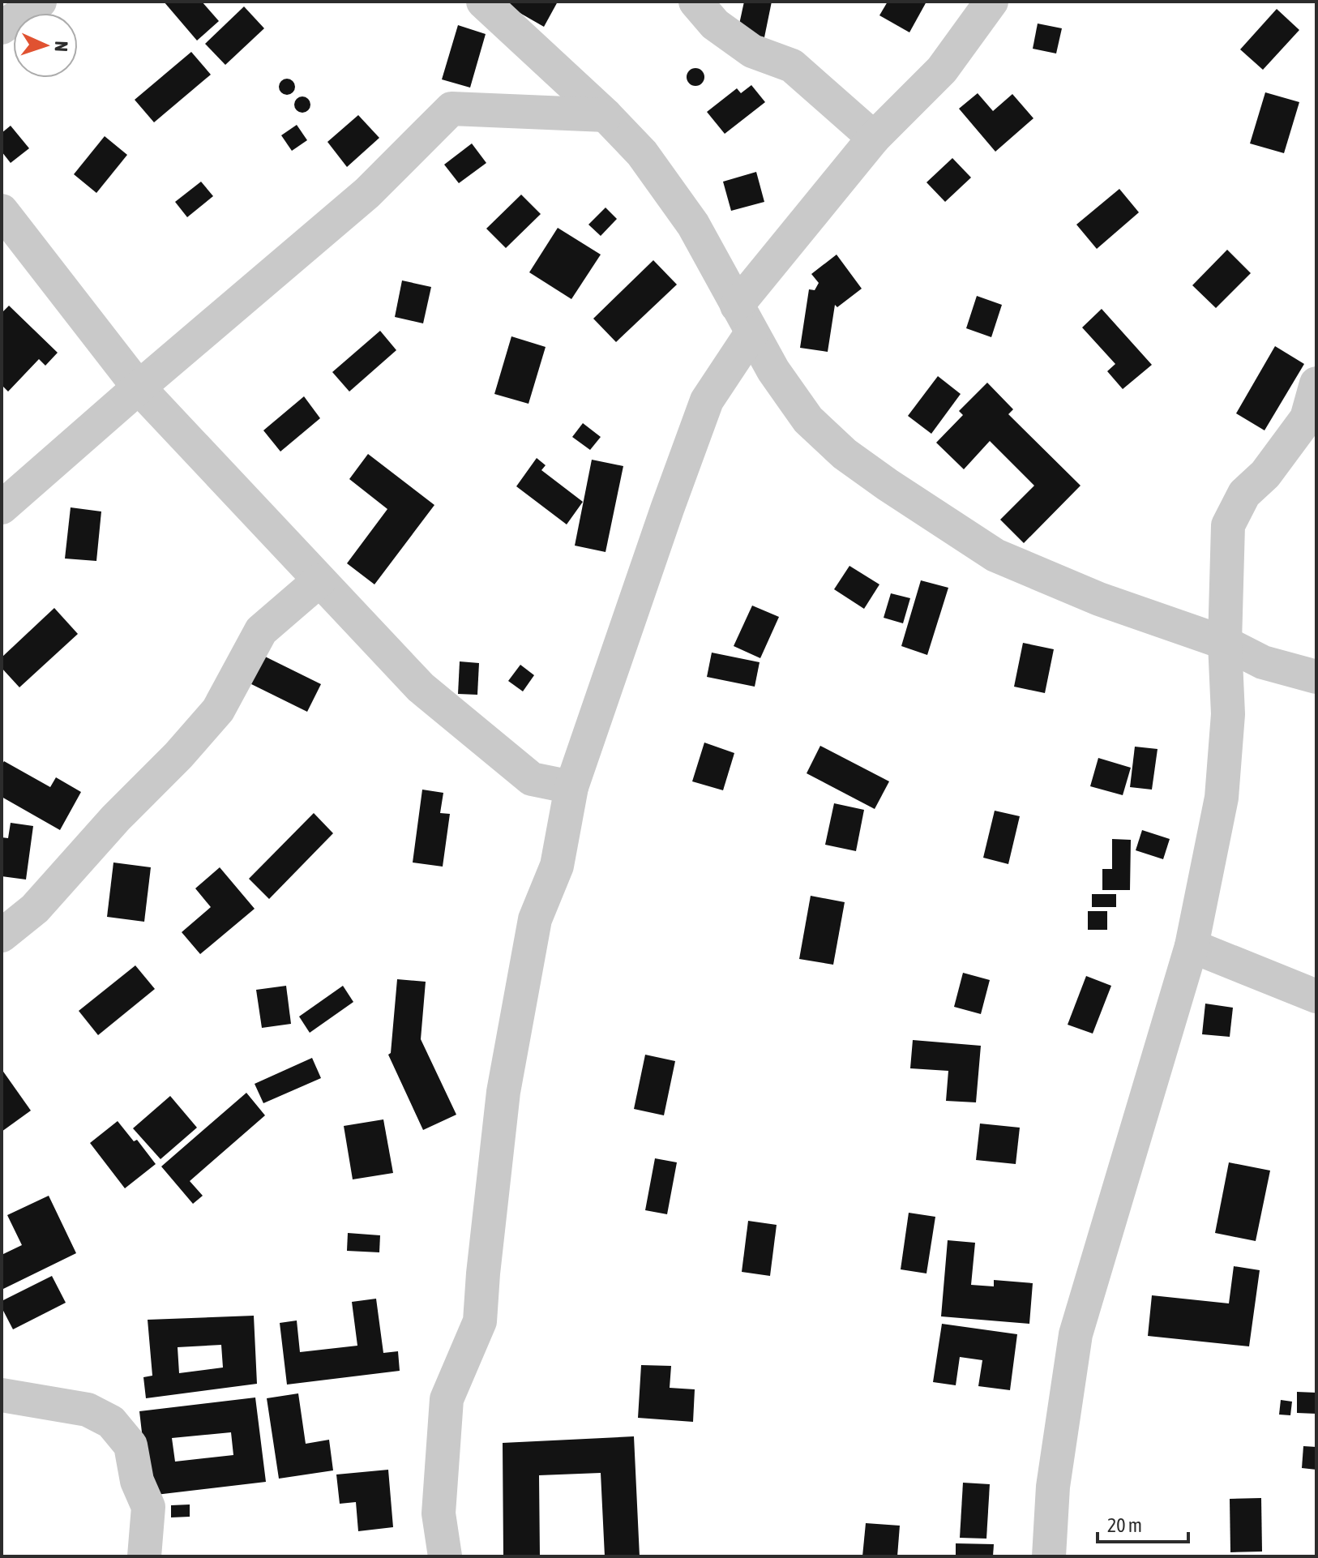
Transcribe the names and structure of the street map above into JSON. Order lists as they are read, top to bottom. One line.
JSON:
{"scale_bar":"20 m","north":"right"}
